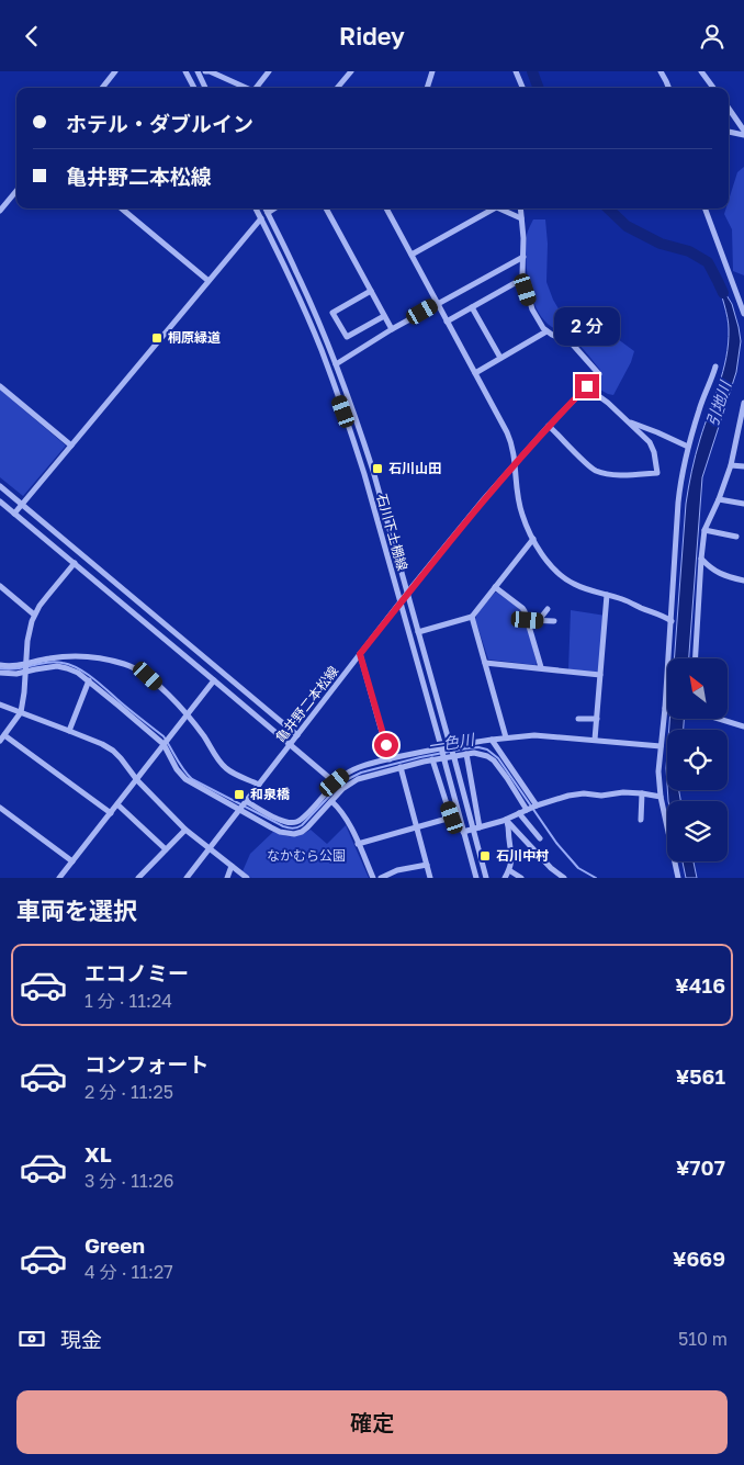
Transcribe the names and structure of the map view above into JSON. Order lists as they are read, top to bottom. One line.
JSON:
{"streets":{"street":["石川下土棚線","亀井野二本松線"]},"crossings":[["石川下土棚線","亀井野二本松線"]],"water":["引地川","一色川"],"parks":["なかむら公園"],"places":{"transit":["桐原緑道","石川山田","和泉橋","石川中村"]},"north":"top left","page":{"header":"Ridey","banner":["ホテル・ダブルイン","亀井野二本松線"],"bubble":"2 分","heading":"車両を選択","list":[{"name":"エコノミー","note":"1 分 · 11:24","value":"¥416"},{"name":"コンフォート","note":"2 分 · 11:25","value":"¥561"},{"name":"XL","note":"3 分 · 11:26","value":"¥707"},{"name":"Green","note":"4 分 · 11:27","value":"¥669"}],"pay":["現金","510 m"],"buttons":"確定"}}
